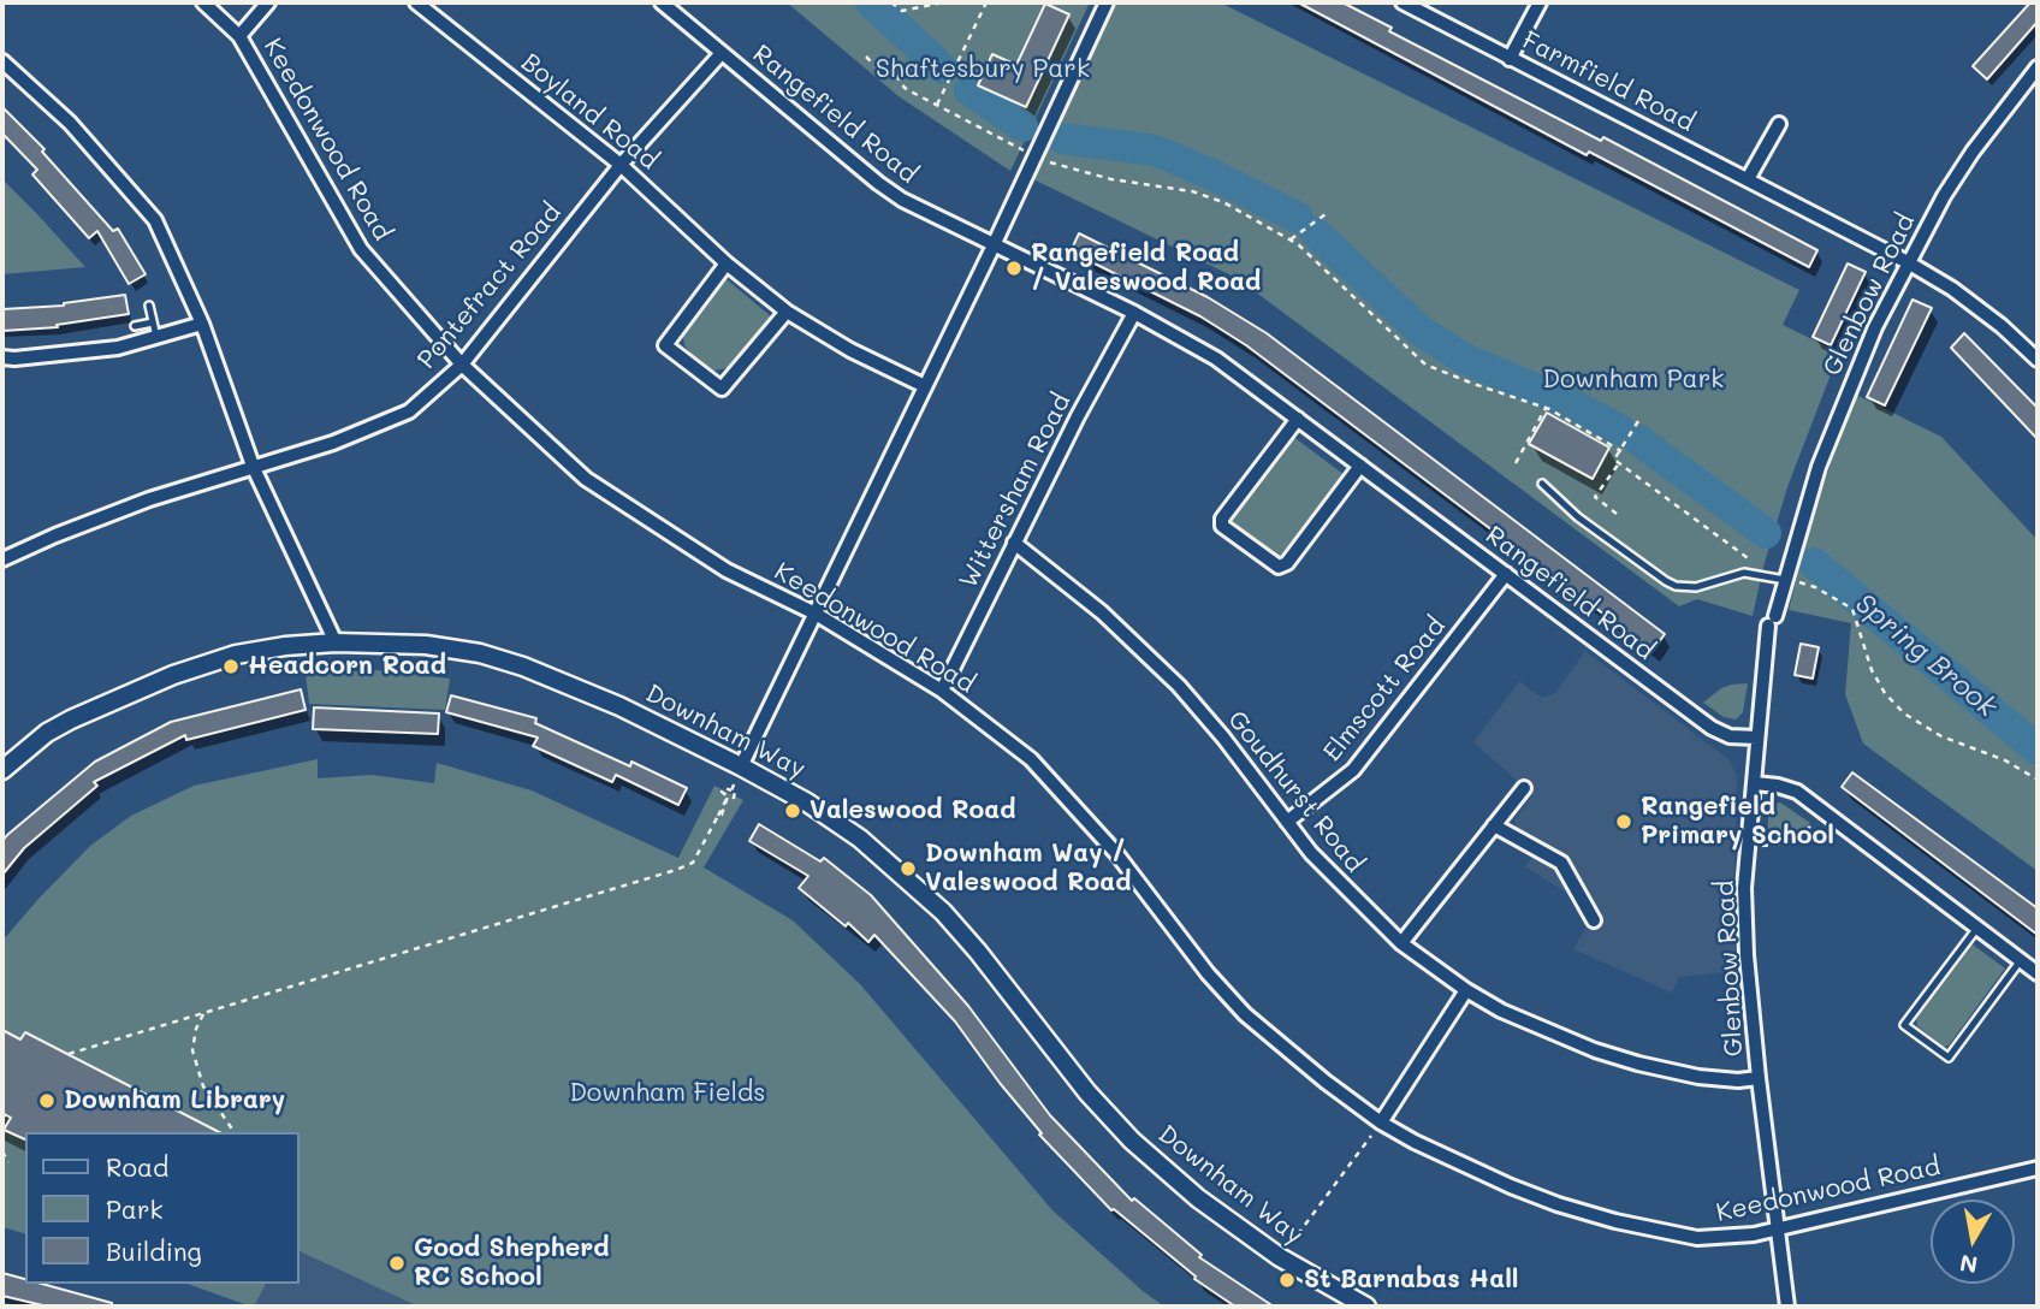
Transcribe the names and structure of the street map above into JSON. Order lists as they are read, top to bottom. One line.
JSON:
{"streets":{"street":["Farmfield Road","Boyland Road","Rangefield Road","Keedonwood Road","Pontefract Road","Glenbow Road","Wittersham Road","Elmscott Road","Downham Way","Goudhurst Road"]},"crossings":[["Farmfield Road","Glenbow Road"],["Boyland Road","Pontefract Road"],["Rangefield Road","Pontefract Road"],["Rangefield Road","Glenbow Road"],["Rangefield Road","Wittersham Road"],["Rangefield Road","Elmscott Road"],["Keedonwood Road","Pontefract Road"],["Keedonwood Road","Glenbow Road"],["Keedonwood Road","Wittersham Road"],["Glenbow Road","Goudhurst Road"],["Wittersham Road","Goudhurst Road"],["Elmscott Road","Goudhurst Road"]],"water":["Spring Brook"],"parks":["Shaftesbury Park","Downham Park","Downham Fields"],"places":["Rangefield Road / Valeswood Road","Headcorn Road","Valeswood Road","Rangefield Primary School","Downham Way / Valeswood Road","Downham Library","Good Shepherd RC School","St Barnabas Hall"],"legend":["Road","Park","Building"],"north":"bottom"}
